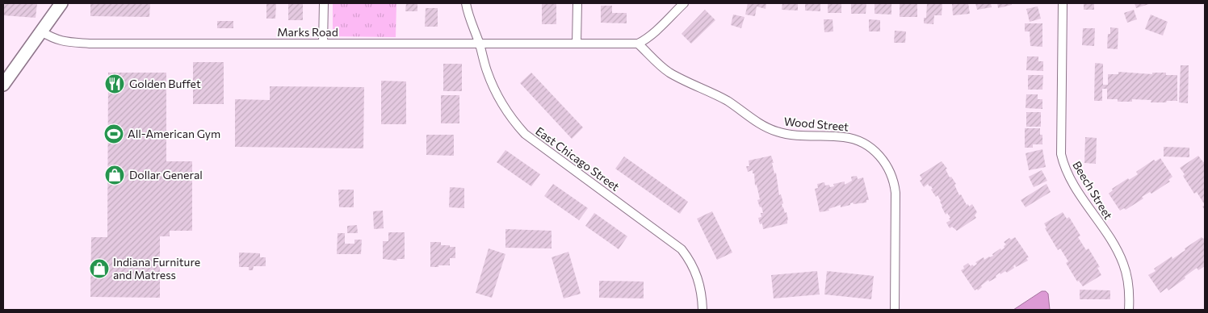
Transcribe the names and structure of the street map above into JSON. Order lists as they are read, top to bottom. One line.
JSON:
{"streets":{"street":["Marks Road","Wood Street","East Chicago Street","Beech Street"]},"crossings":[["Marks Road","Wood Street"],["Marks Road","East Chicago Street"]],"places":{"restaurant":["Golden Buffet"],"sports":["All-American Gym"],"shop":["Dollar General","Indiana Furniture and Matress"]}}
